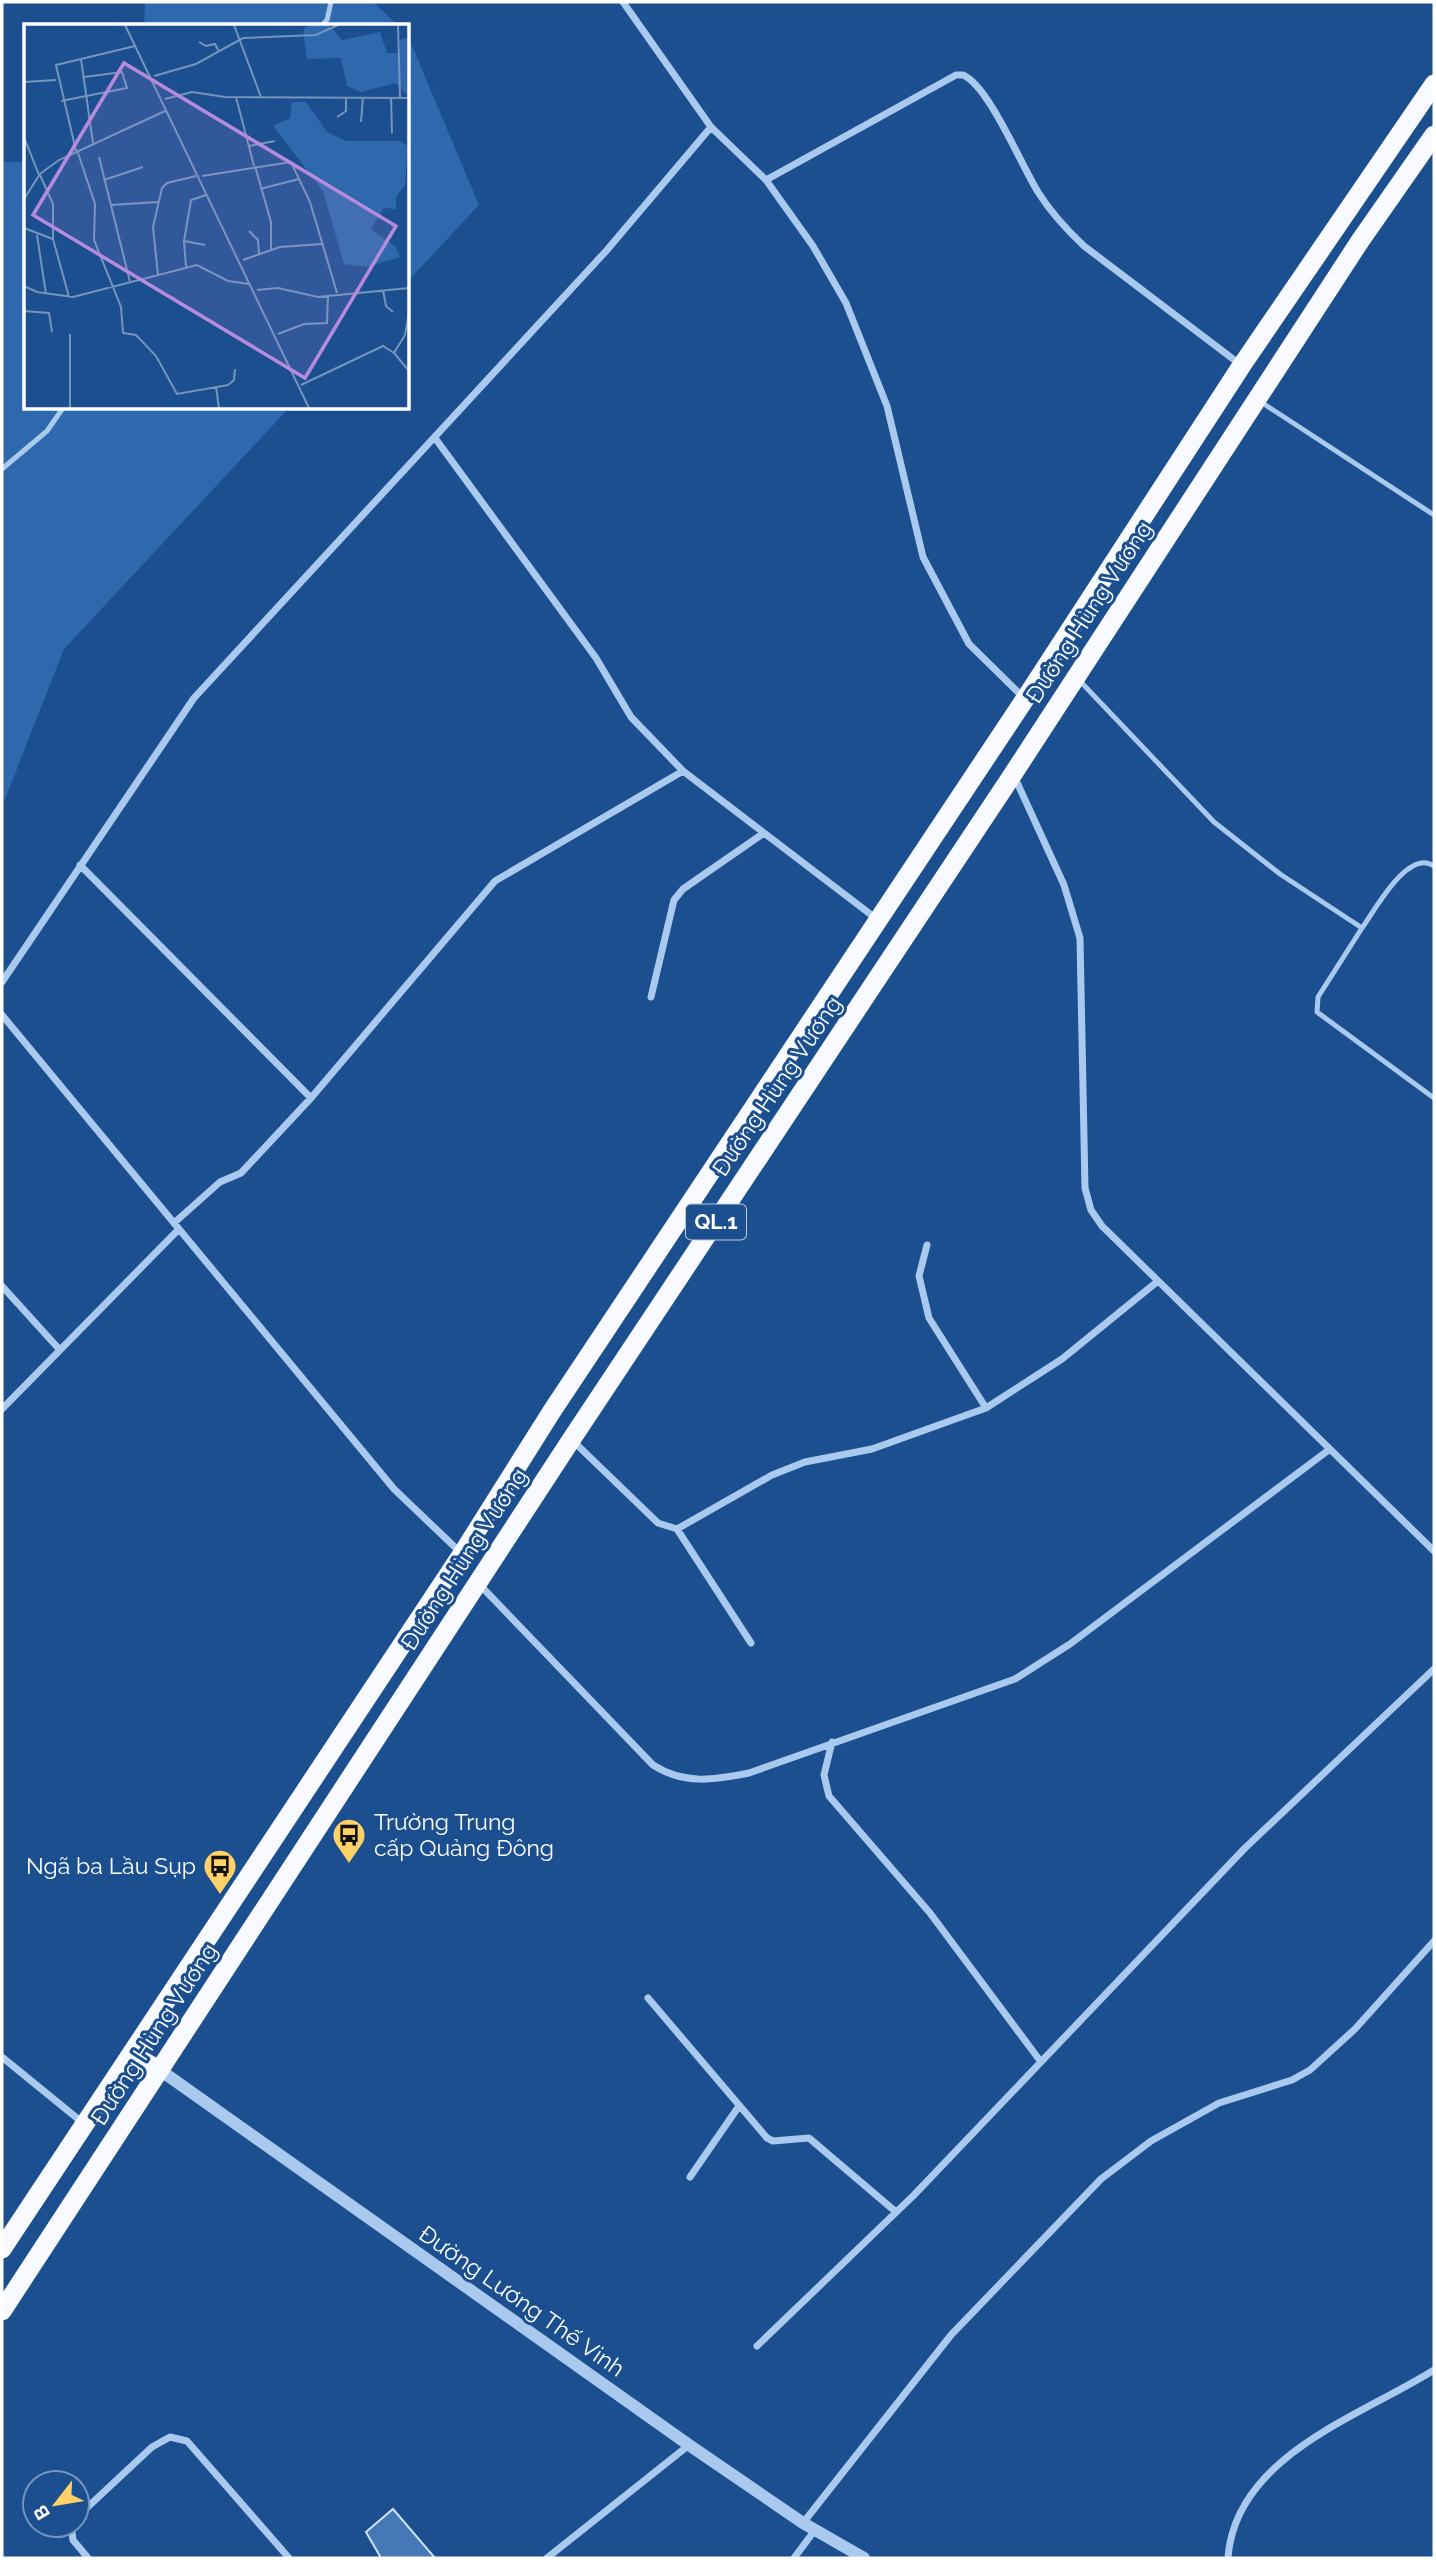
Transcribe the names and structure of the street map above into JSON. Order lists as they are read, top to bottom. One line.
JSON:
{"streets":{"highway":["Đường Hùng Vương","QL.1"],"street":["Đường Lương Thế Vinh"]},"crossings":[["Đường Hùng Vương","Đường Lương Thế Vinh"]],"places":{"bus stop":["Trường Trung cấp Quảng Đông","Ngã ba Lầu Sụp"]},"north":"bottom left"}
